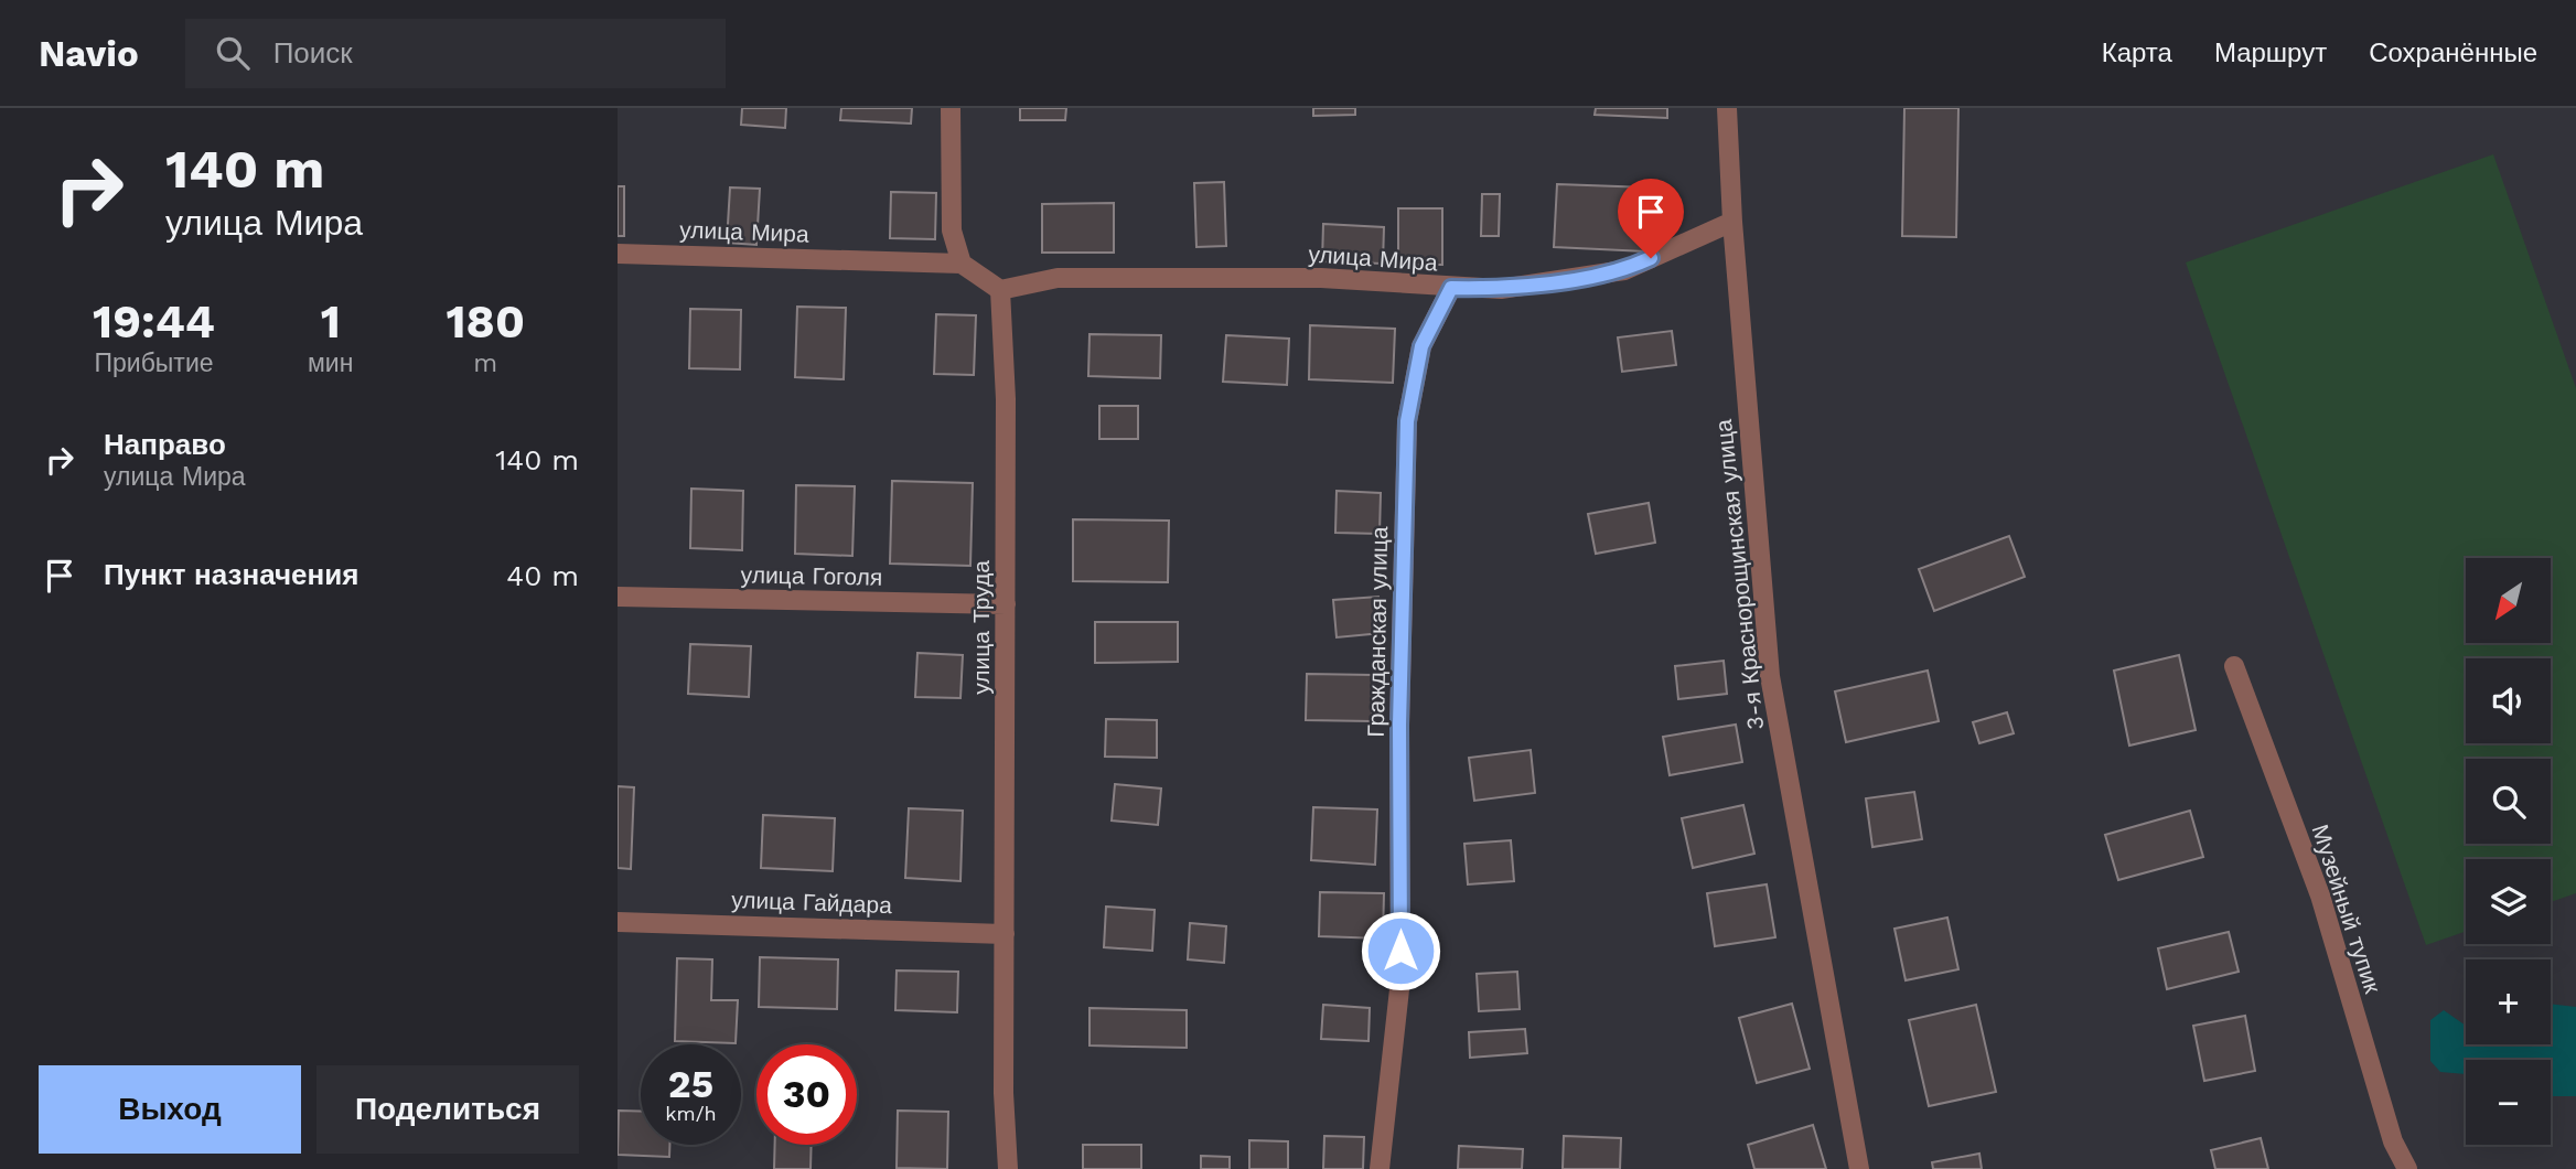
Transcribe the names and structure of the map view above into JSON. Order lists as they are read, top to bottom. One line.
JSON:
{"streets":{"street":["улица Мира","3-я Краснорощинская улица","улица Гоголя","улица Труда","Гражданская улица","улица Гайдара","Музейный тупик"]},"crossings":[["улица Мира","3-я Краснорощинская улица"],["улица Мира","улица Труда"],["улица Мира","Гражданская улица"],["улица Гоголя","улица Труда"],["улица Труда","улица Гайдара"]],"north":"bottom left","page":{"header":"Navio","search":"Поиск","nav":["Карта","Маршрут","Сохранённые"],"turn":["140 m","улица Мира"],"eta":["19:44","Прибытие","1","мин","180","m"],"list":[{"name":"Направо","note":"улица Мира","value":"140 m"},{"name":"Пункт назначения","value":"40 m"}],"map_buttons":["+","−"],"speed":"25 km/h","limit":"30","buttons":["Выход","Поделиться"]}}
